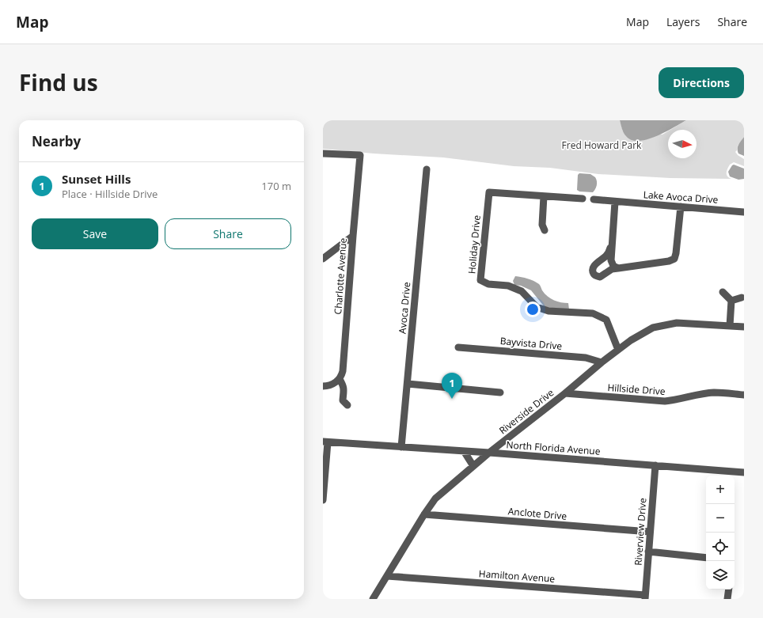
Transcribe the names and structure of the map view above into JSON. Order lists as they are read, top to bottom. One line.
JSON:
{"streets":{"street":["Lake Avoca Drive","Holiday Drive","Charlotte Avenue","Avoca Drive","Bayvista Drive","Hillside Drive","Riverside Drive","North Florida Avenue","Anclote Drive","Riverview Drive","Hamilton Avenue"]},"crossings":[["Holiday Drive","Riverside Drive"],["Avoca Drive","North Florida Avenue"],["Bayvista Drive","Riverside Drive"],["Hillside Drive","Riverside Drive"],["Riverside Drive","North Florida Avenue"],["Riverside Drive","Anclote Drive"],["Riverside Drive","Hamilton Avenue"],["North Florida Avenue","Riverview Drive"],["Anclote Drive","Riverview Drive"],["Riverview Drive","Hamilton Avenue"]],"parks":["Fred Howard Park"],"north":"right","page":{"header":"Map","nav":["Map","Layers","Share"],"title":"Find us","buttons":["Directions",["Save","Share"]],"heading":"Nearby","list":[{"mark":"1","name":"Sunset Hills","note":"Place · Hillside Drive","value":"170 m"}],"pins":"1","map_buttons":["+","−"]}}
